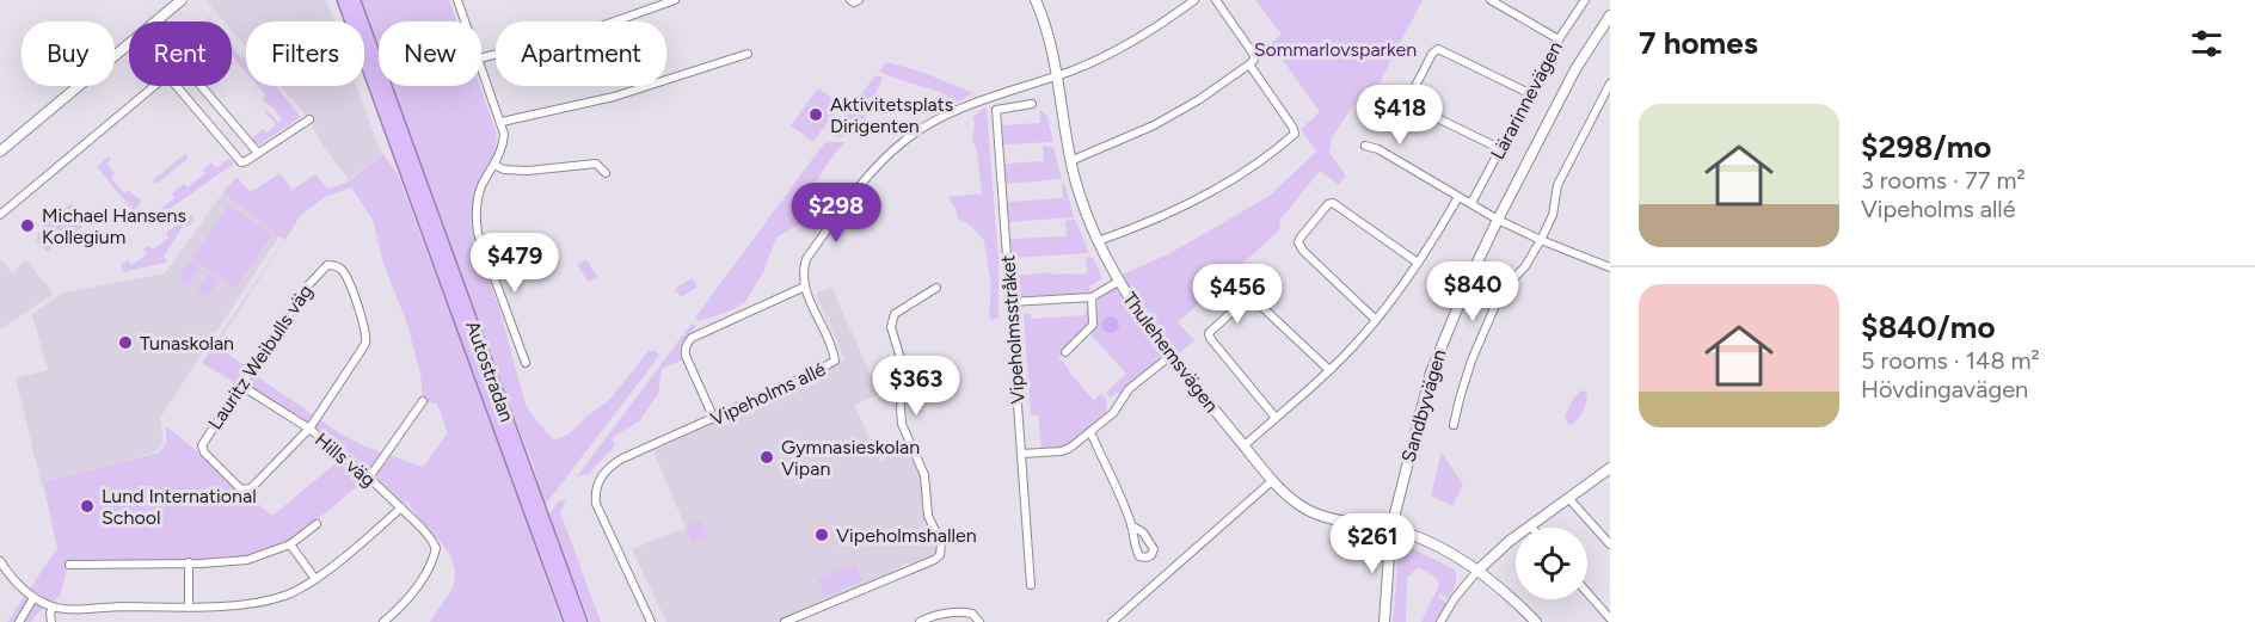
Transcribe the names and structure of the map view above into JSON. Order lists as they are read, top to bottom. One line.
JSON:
{"streets":{"highway":["Autostradan"],"street":["Lärarinnevägen","Vipeholmsstråket","Thulehemsvägen","Lauritz Weibulls väg","Vipeholms allé","Sandbyvägen","Hills väg"]},"crossings":[["Thulehemsvägen","Sandbyvägen"],["Lauritz Weibulls väg","Hills väg"]],"parks":["Sommarlovsparken"],"places":["Aktivitetsplats Dirigenten","Michael Hansens Kollegium","Tunaskolan","Gymnasieskolan Vipan","Lund International School","Vipeholmshallen"],"page":{"heading":"7 homes","chip":["Buy","Rent","Filters","New","Apartment"],"price":["$418","$298","$479","$840","$456","$363","$261"],"list":[{"name":"$298/mo","note":"3 rooms · 77 m² · Vipeholms allé"},{"name":"$840/mo","note":"5 rooms · 148 m² · Hövdingavägen"}]}}
